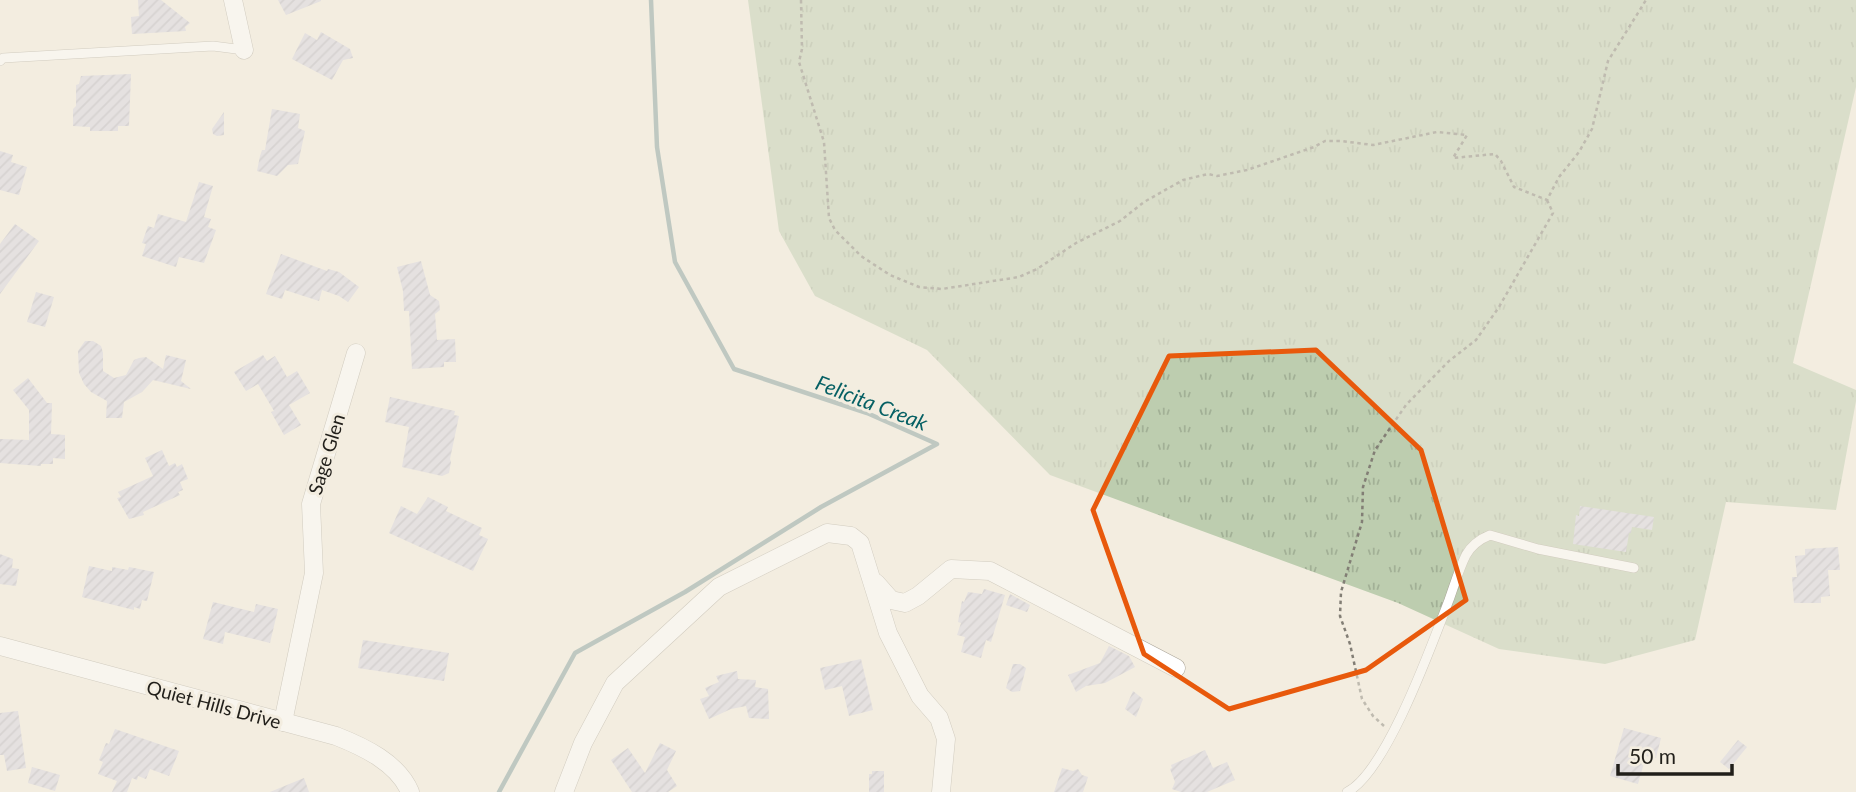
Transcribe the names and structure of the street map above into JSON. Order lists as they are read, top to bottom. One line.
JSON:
{"streets":{"street":["Sage Glen","Quiet Hills Drive"]},"crossings":[["Sage Glen","Quiet Hills Drive"]],"water":["Felicita Creak"],"scale_bar":"50 m"}
